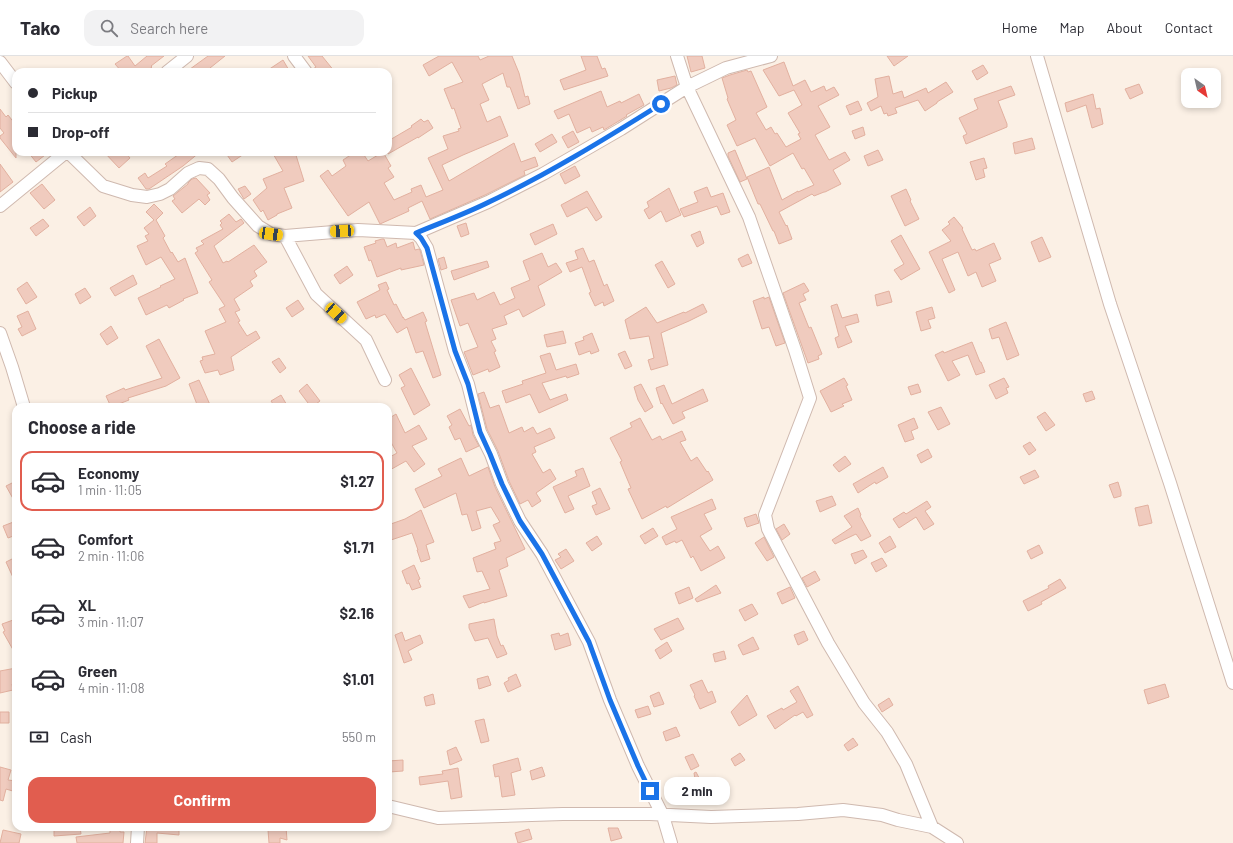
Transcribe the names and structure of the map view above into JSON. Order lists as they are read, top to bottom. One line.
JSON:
{"north":"bottom right","page":{"header":"Tako","search":"Search here","nav":["Home","Map","About","Contact"],"banner":["Pickup","Drop-off"],"heading":"Choose a ride","list":[{"name":"Economy","note":"1 min · 11:05","value":"$1.27"},{"name":"Comfort","note":"2 min · 11:06","value":"$1.71"},{"name":"XL","note":"3 min · 11:07","value":"$2.16"},{"name":"Green","note":"4 min · 11:08","value":"$1.01"}],"pay":["Cash","550 m"],"buttons":"Confirm","bubble":"2 min"}}
